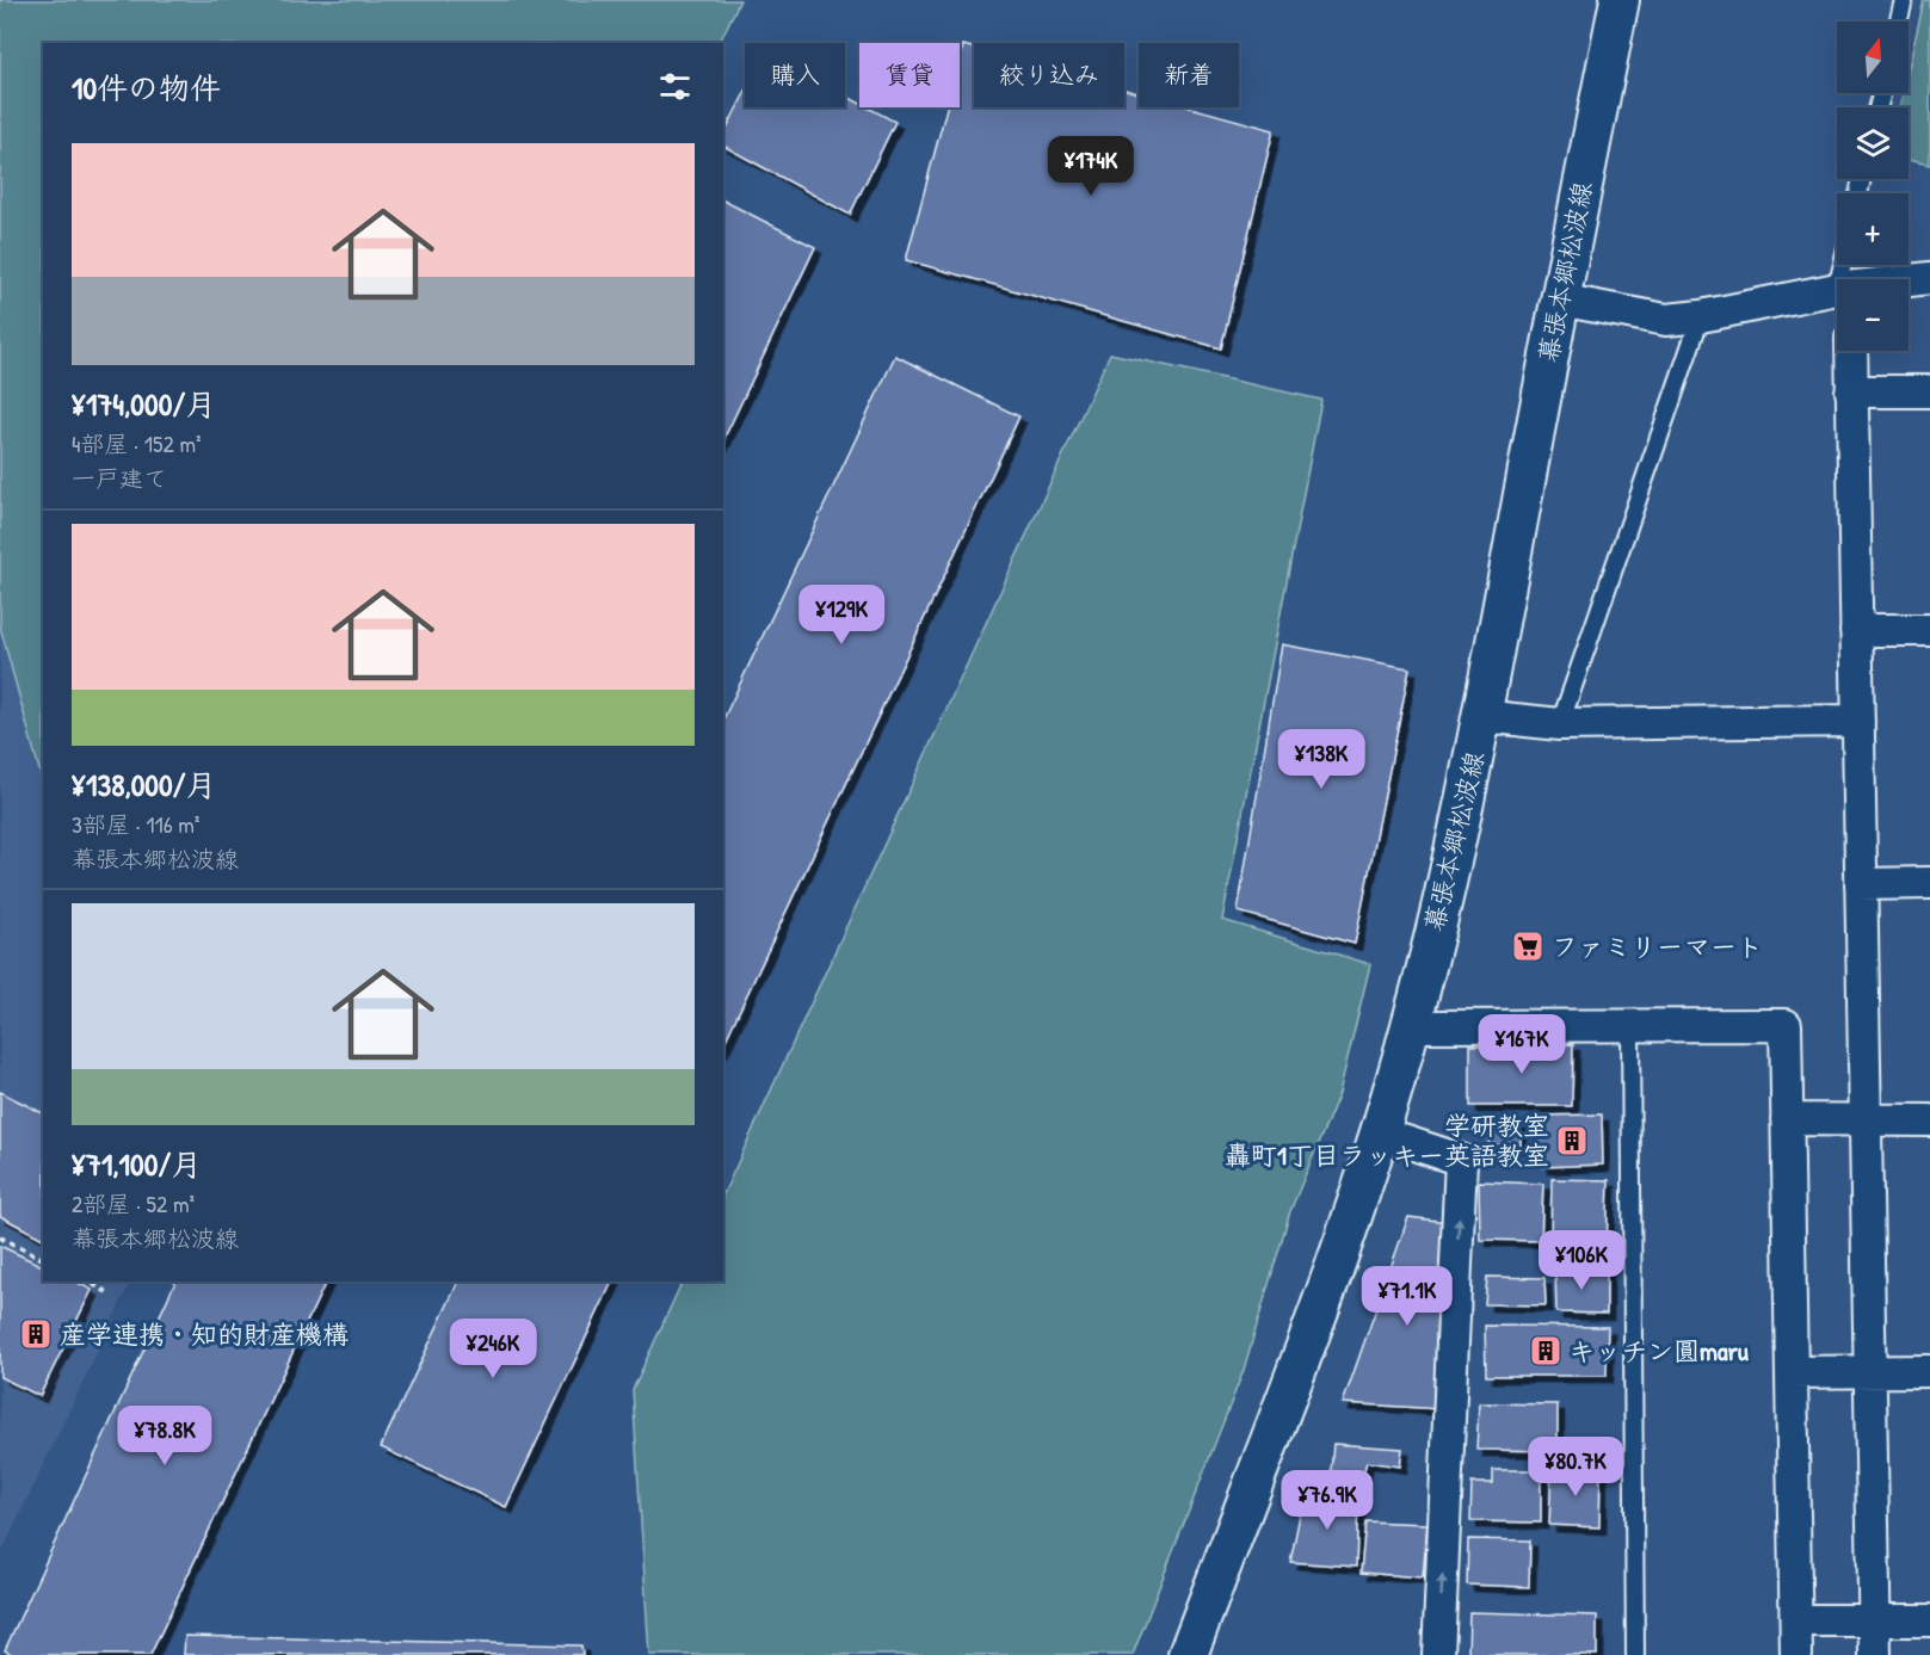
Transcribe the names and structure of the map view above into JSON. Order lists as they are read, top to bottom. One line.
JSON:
{"streets":{"street":["幕張本郷松波線"]},"places":{"supermarket":["ファミリーマート"],"building":["学研教室 轟町1丁目ラッキー英語教室","産学連携・知的財産機構","キッチン圓maru"]},"north":"top","page":{"map_buttons":["+","−"],"chip":["購入","賃貸","絞り込み","新着"],"heading":"10件の物件","list":[{"name":"¥174,000/月","note":"4部屋 · 152 m² · 一戸建て"},{"name":"¥138,000/月","note":"3部屋 · 116 m² · 幕張本郷松波線"},{"name":"¥71,100/月","note":"2部屋 · 52 m² · 幕張本郷松波線"}],"price":["¥174K","¥129K","¥138K","¥167K","¥106K","¥71.1K","¥246K","¥78.8K","¥80.7K","¥76.9K"]}}
